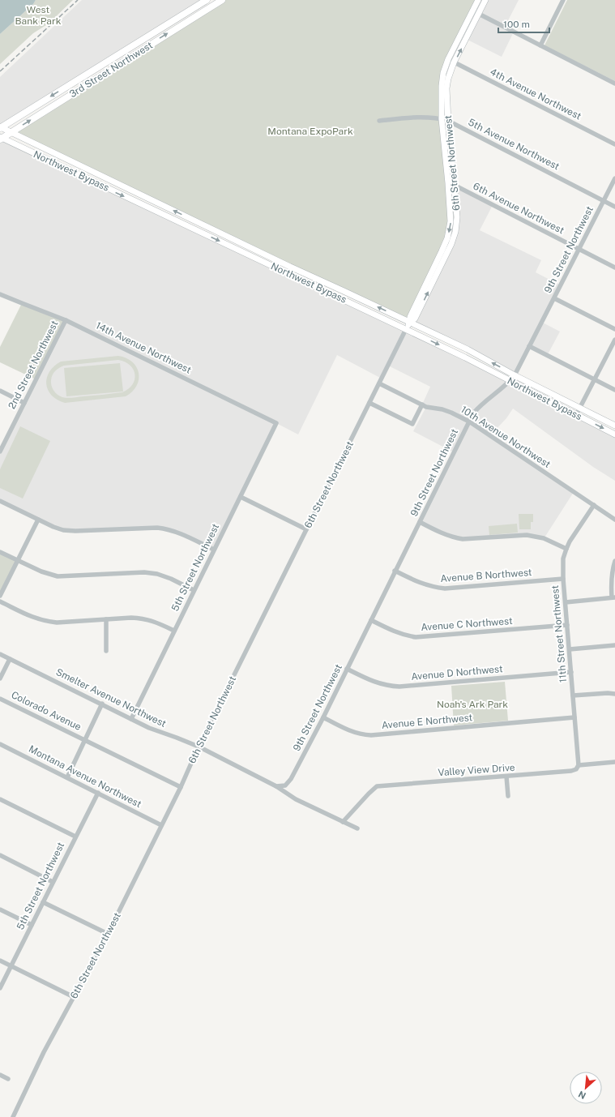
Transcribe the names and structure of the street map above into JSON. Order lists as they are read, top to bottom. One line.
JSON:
{"streets":{"highway":["3rd Street Northwest"],"main road":["6th Street Northwest","Northwest Bypass"],"street":["4th Avenue Northwest","5th Avenue Northwest","6th Avenue Northwest","9th Street Northwest","14th Avenue Northwest","2nd Street Northwest","10th Avenue Northwest","5th Street Northwest","Avenue B Northwest","Avenue C Northwest","11th Street Northwest","Avenue D Northwest","Smelter Avenue Northwest","Colorado Avenue","Avenue E Northwest","Valley View Drive","Montana Avenue Northwest"]},"crossings":[["3rd Street Northwest","Northwest Bypass"],["4th Avenue Northwest","6th Street Northwest"],["5th Avenue Northwest","6th Street Northwest"],["5th Avenue Northwest","9th Street Northwest"],["6th Street Northwest","Northwest Bypass"],["6th Street Northwest","6th Avenue Northwest"],["6th Street Northwest","10th Avenue Northwest"],["6th Street Northwest","Smelter Avenue Northwest"],["6th Street Northwest","Colorado Avenue"],["6th Street Northwest","Montana Avenue Northwest"],["Northwest Bypass","9th Street Northwest"],["6th Avenue Northwest","9th Street Northwest"],["9th Street Northwest","10th Avenue Northwest"],["9th Street Northwest","Avenue B Northwest"],["9th Street Northwest","Avenue C Northwest"],["9th Street Northwest","Avenue D Northwest"],["9th Street Northwest","Smelter Avenue Northwest"],["9th Street Northwest","Avenue E Northwest"],["14th Avenue Northwest","2nd Street Northwest"],["14th Avenue Northwest","5th Street Northwest"],["10th Avenue Northwest","11th Street Northwest"],["5th Street Northwest","Smelter Avenue Northwest"],["5th Street Northwest","Montana Avenue Northwest"],["Avenue B Northwest","11th Street Northwest"],["Avenue C Northwest","11th Street Northwest"],["11th Street Northwest","Avenue D Northwest"],["11th Street Northwest","Avenue E Northwest"],["11th Street Northwest","Valley View Drive"],["Smelter Avenue Northwest","Valley View Drive"]],"parks":["West Bank Park","Montana ExpoPark","Noah's Ark Park"],"scale_bar":"100 m","north":"bottom left"}
